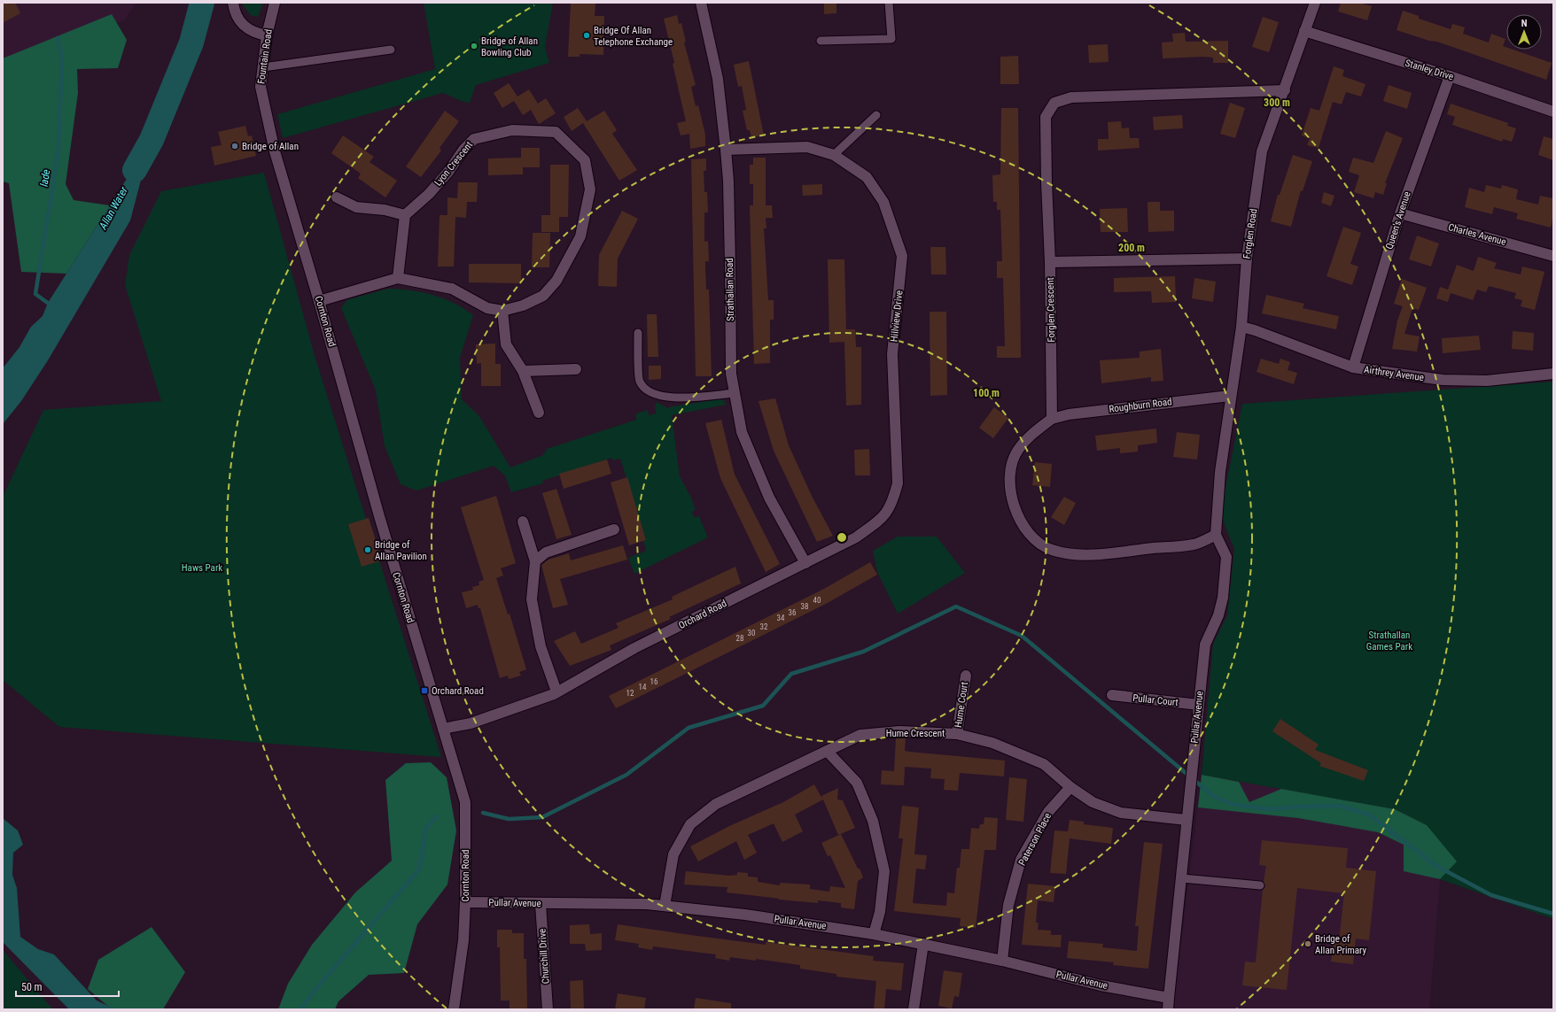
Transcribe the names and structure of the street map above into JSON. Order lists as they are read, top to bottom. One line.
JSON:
{"streets":{"street":["Fountain Road","Stanley Drive","Lyon Crescent","Queen's Avenue","Forglen Road","Charles Avenue","Strathallan Road","Forglen Crescent","Hillview Drive","Cornton Road","Airthrey Avenue","Roughburn Road","Orchard Road","Pullar Court","Hume Court","Pullar Avenue","Hume Crescent","Paterson Place","Churchill Drive"]},"crossings":[["Fountain Road","Cornton Road"],["Stanley Drive","Queen's Avenue"],["Stanley Drive","Forglen Road"],["Lyon Crescent","Cornton Road"],["Queen's Avenue","Charles Avenue"],["Queen's Avenue","Airthrey Avenue"],["Forglen Road","Forglen Crescent"],["Forglen Road","Airthrey Avenue"],["Forglen Road","Roughburn Road"],["Forglen Road","Pullar Avenue"],["Strathallan Road","Hillview Drive"],["Strathallan Road","Orchard Road"],["Forglen Crescent","Roughburn Road"],["Hillview Drive","Orchard Road"],["Cornton Road","Orchard Road"],["Cornton Road","Pullar Avenue"],["Pullar Court","Pullar Avenue"],["Hume Court","Hume Crescent"],["Pullar Avenue","Hume Crescent"],["Pullar Avenue","Paterson Place"],["Pullar Avenue","Churchill Drive"],["Hume Crescent","Paterson Place"]],"water":["lade","Allan Water"],"parks":["Haws Park","Strathallan Games Park"],"places":{"other":["Bridge Of Allan Telephone Exchange","Bridge of Allan Bowling Club","Bridge of Allan","Bridge of Allan Pavilion","Bridge of Allan Primary"],"transit":["Orchard Road"]},"house_numbers":["40","38","36","34","32","30","28","16","14","12"],"scale_bar":"50 m","north":"top","rings":["300 m","200 m","100 m"]}
